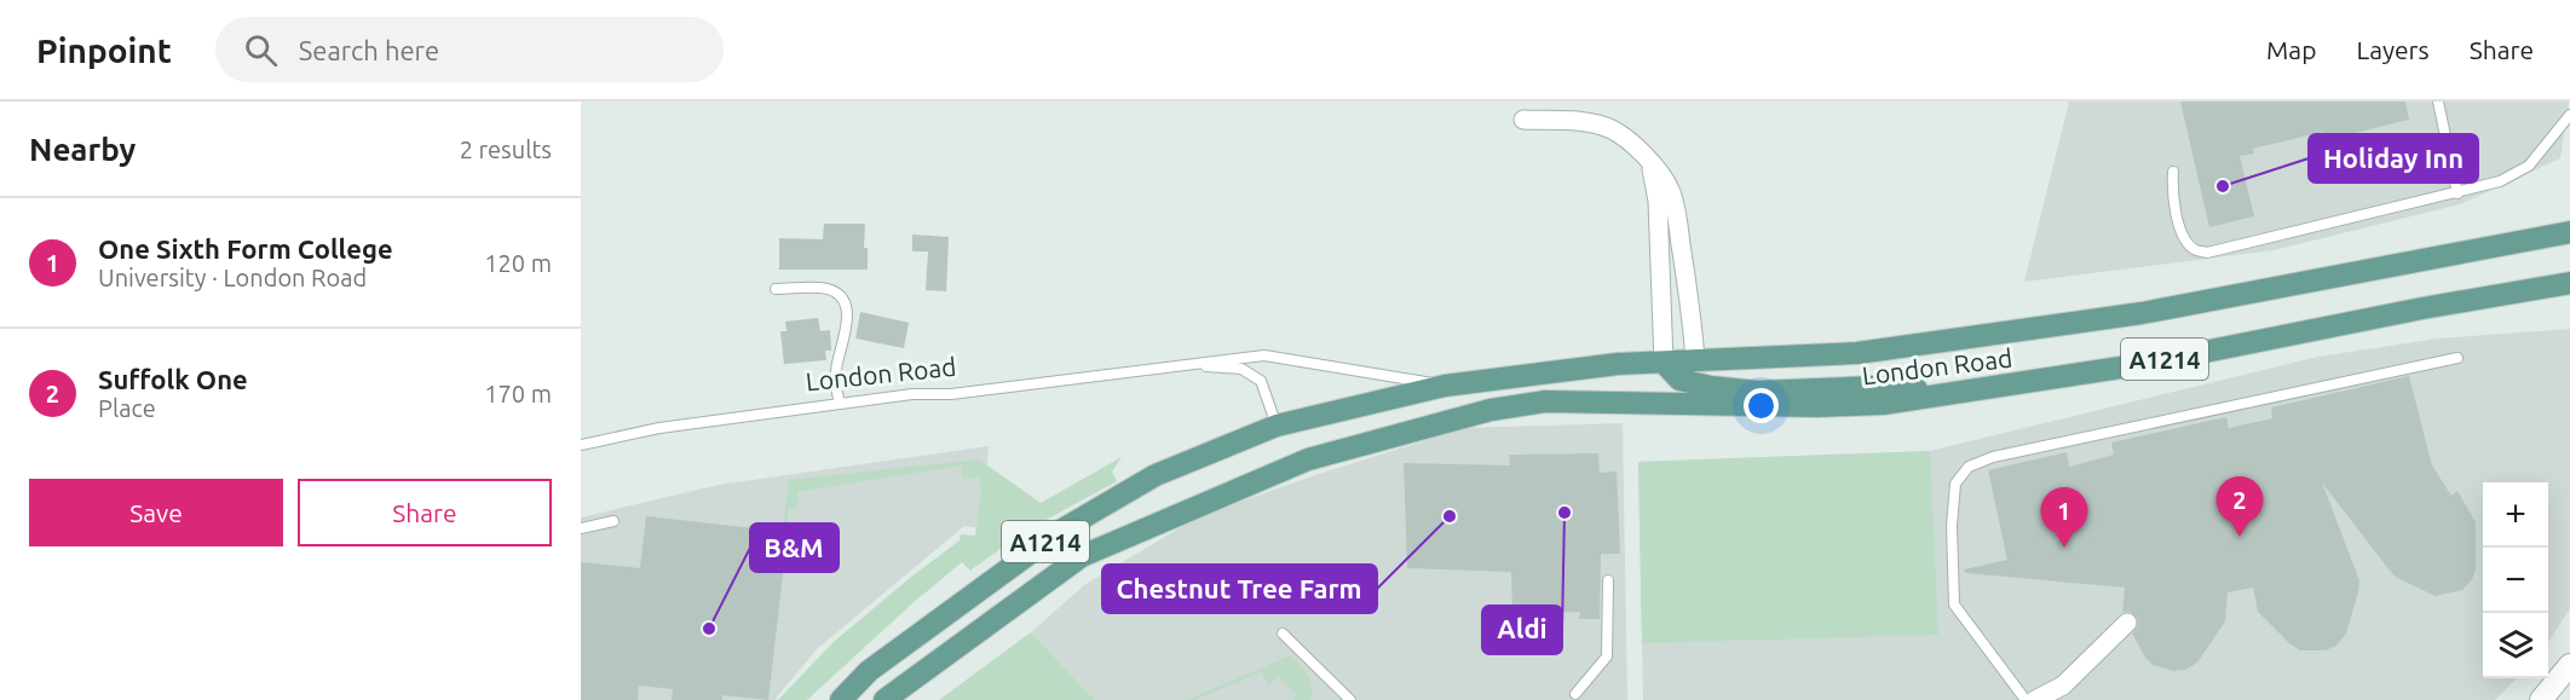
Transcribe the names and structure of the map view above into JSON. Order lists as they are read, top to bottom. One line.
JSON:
{"streets":{"main road":["A1214","London Road"]},"crossings":[["A1214","London Road"]],"places":["Holiday Inn","Aldi","Chestnut Tree Farm","B&M"],"page":{"header":"Pinpoint","search":"Search here","nav":["Map","Layers","Share"],"heading":["Nearby","2 results"],"list":[{"mark":"1","name":"One Sixth Form College","note":"University · London Road","value":"120 m"},{"mark":"2","name":"Suffolk One","note":"Place","value":"170 m"}],"buttons":["Save","Share"],"pins":["2","1"],"map_buttons":["+","−"]}}
